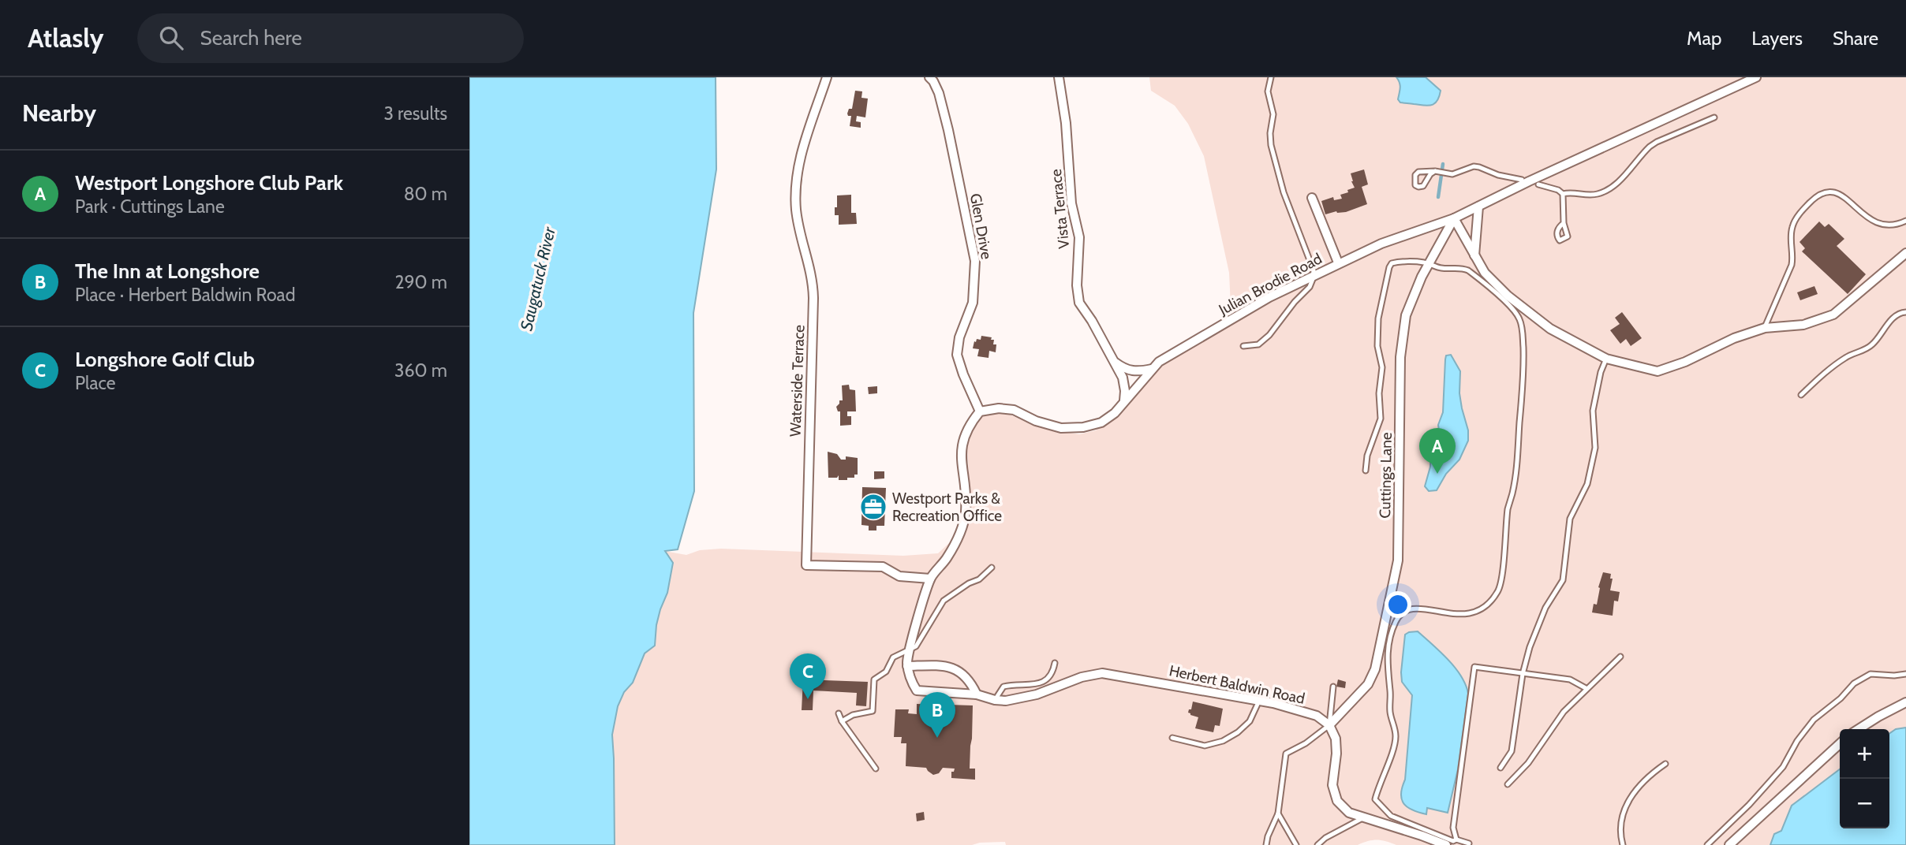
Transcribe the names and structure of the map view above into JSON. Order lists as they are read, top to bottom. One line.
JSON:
{"streets":{"street":["Vista Terrace","Glen Drive","Julian Brodie Road","Waterside Terrace","Cuttings Lane","Herbert Baldwin Road"]},"crossings":[["Vista Terrace","Julian Brodie Road"],["Glen Drive","Julian Brodie Road"],["Julian Brodie Road","Cuttings Lane"],["Cuttings Lane","Herbert Baldwin Road"]],"water":["Saugatuck River"],"places":{"office":["Westport Parks & Recreation Office"]},"page":{"header":"Atlasly","search":"Search here","nav":["Map","Layers","Share"],"heading":["Nearby","3 results"],"list":[{"mark":"A","name":"Westport Longshore Club Park","note":"Park · Cuttings Lane","value":"80 m"},{"mark":"B","name":"The Inn at Longshore","note":"Place · Herbert Baldwin Road","value":"290 m"},{"mark":"C","name":"Longshore Golf Club","note":"Place","value":"360 m"}],"pins":["A","C","B"],"map_buttons":["+","−"]}}
